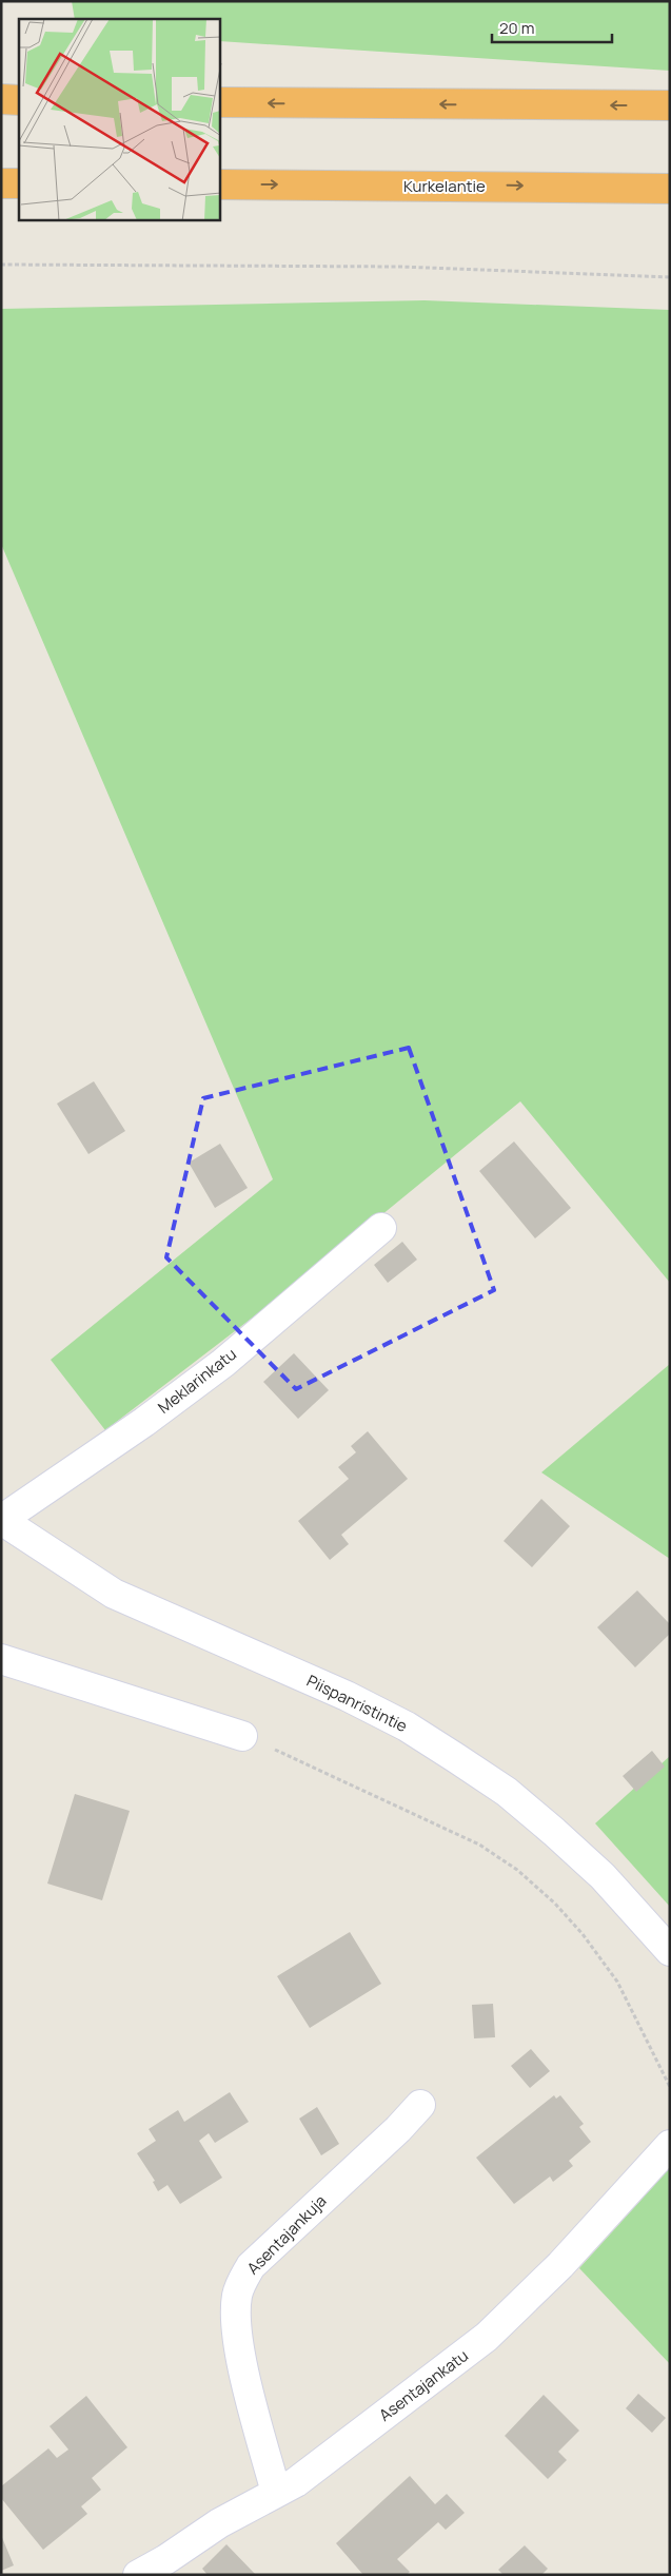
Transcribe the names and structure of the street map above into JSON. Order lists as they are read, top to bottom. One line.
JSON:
{"streets":{"highway":["Kurkelantie"],"street":["Meklarinkatu","Piispanristintie","Asentajankuja","Asentajankatu"]},"crossings":[["Meklarinkatu","Piispanristintie"],["Asentajankuja","Asentajankatu"]],"scale_bar":"20 m"}
